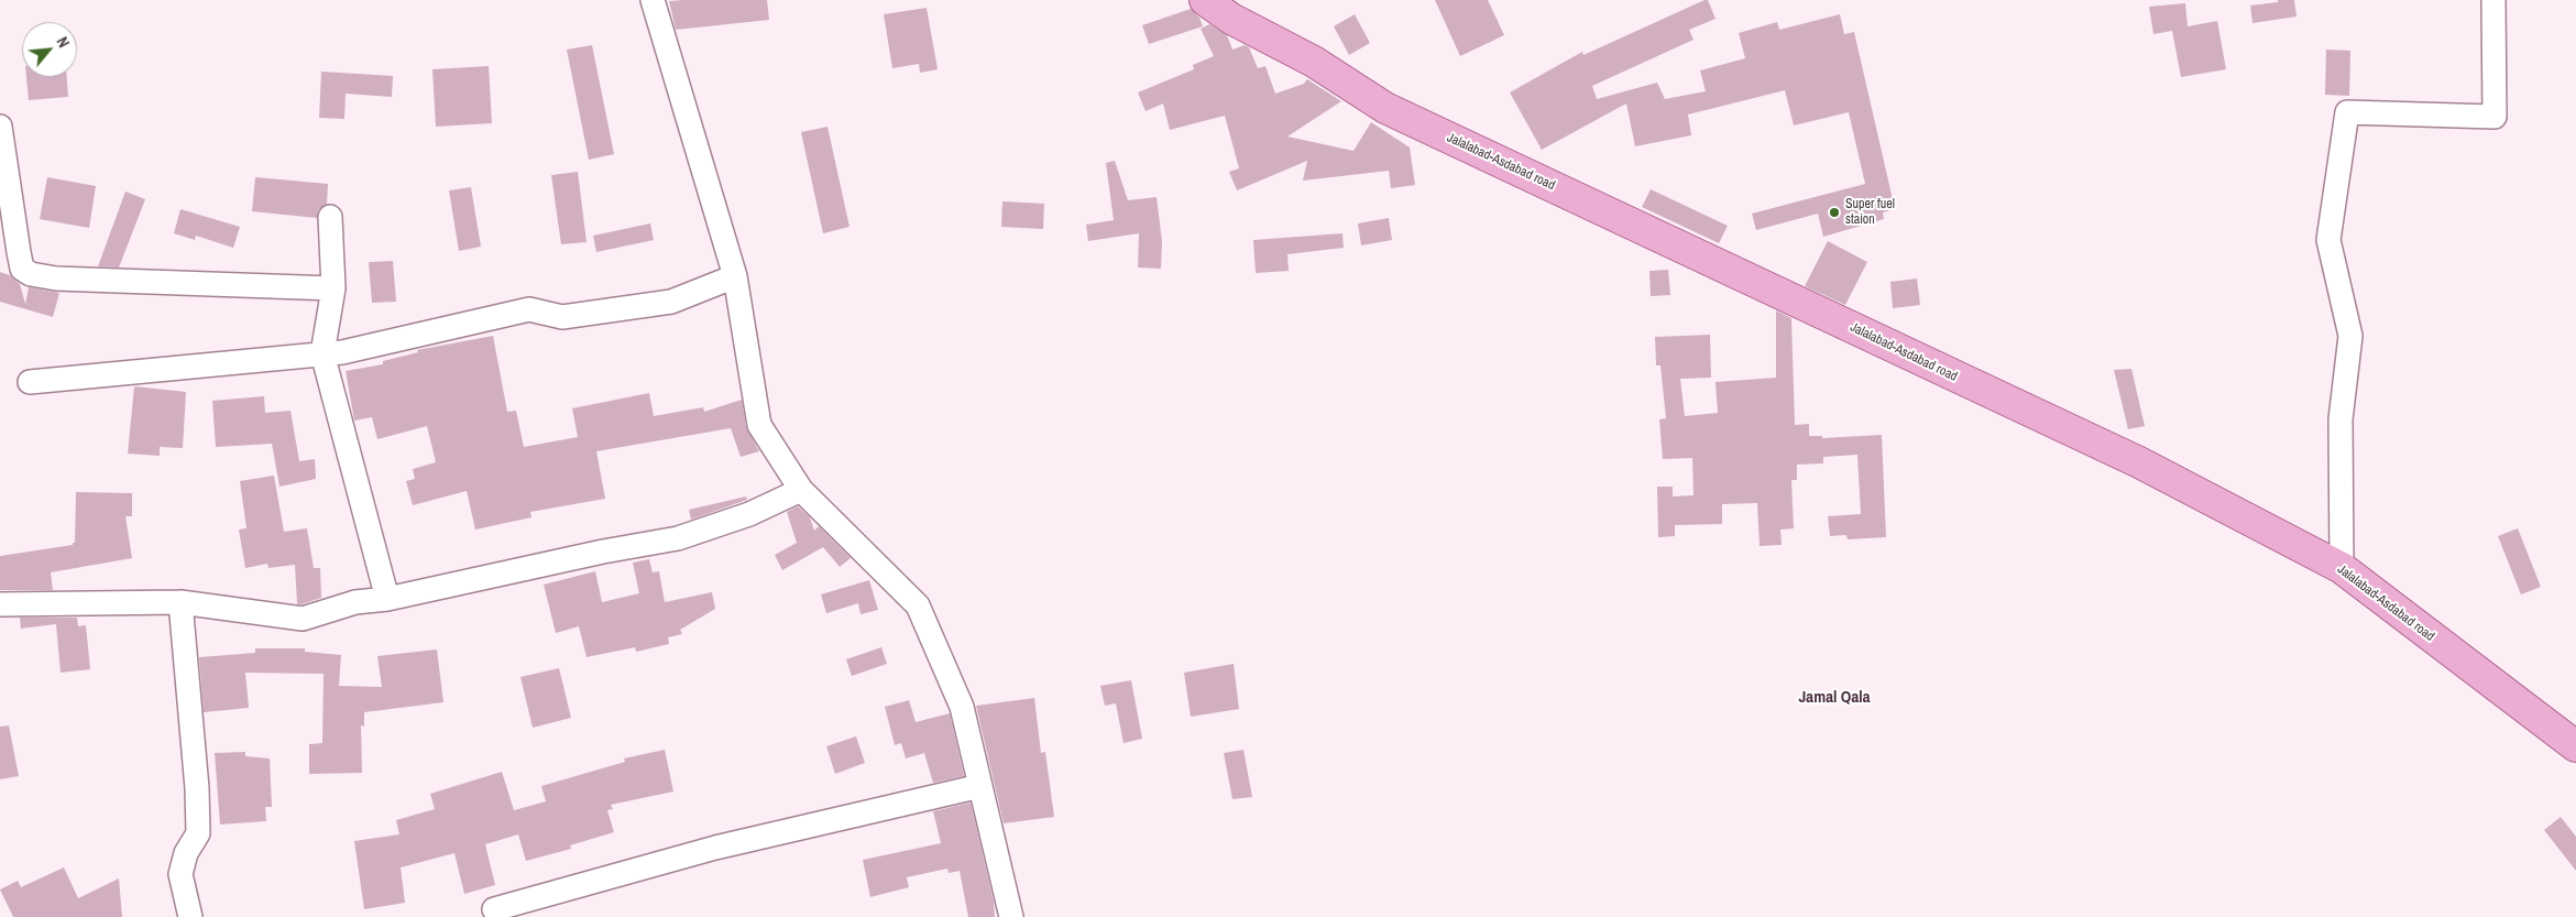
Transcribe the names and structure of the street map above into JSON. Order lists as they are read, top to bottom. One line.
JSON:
{"streets":{"main road":["Jalalabad-Asdabad road"]},"districts":["Jamal Qala"],"places":["Super fuel staion"],"north":"top right"}
